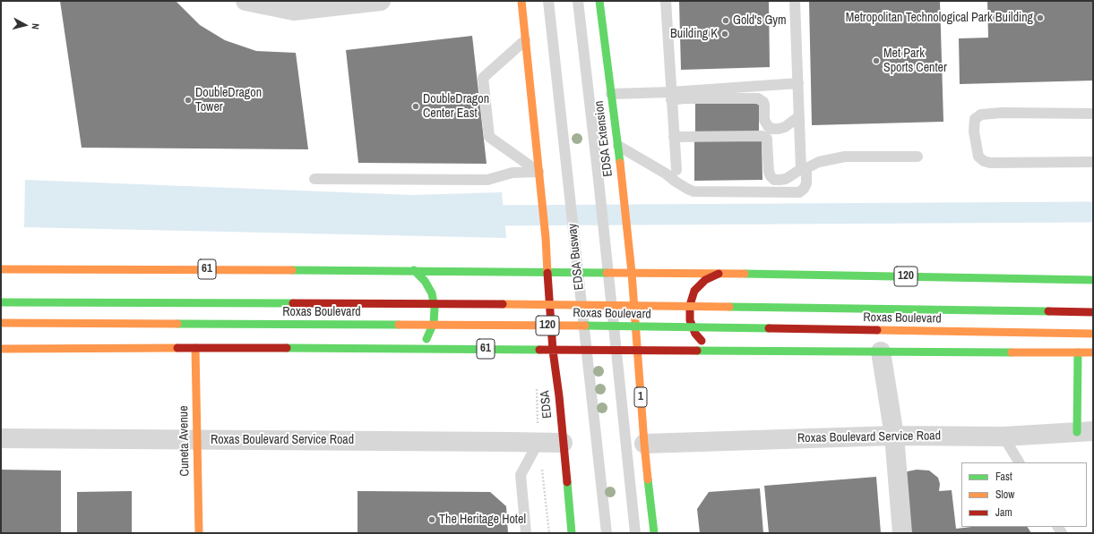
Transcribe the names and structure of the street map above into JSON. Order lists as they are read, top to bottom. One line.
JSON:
{"streets":{"main road":["EDSA Extension","61","120","Roxas Boulevard","1","EDSA","Cuneta Avenue"],"street":["Roxas Boulevard Service Road"],"lane":["EDSA Busway"]},"crossings":[["EDSA Extension","61"],["EDSA Extension","120"],["EDSA Extension","1"],["EDSA Busway","61"],["61","120"],["61","1"],["61","EDSA"],["61","Cuneta Avenue"],["120","1"],["1","Roxas Boulevard Service Road"],["EDSA","Roxas Boulevard Service Road"],["Roxas Boulevard Service Road","Cuneta Avenue"]],"places":["Metropolitan Technological Park Building","Gold's Gym","Building K","Met Park Sports Center","DoubleDragon Tower","DoubleDragon Center East","The Heritage Hotel"],"legend":["Fast","Slow","Jam"],"north":"right"}
